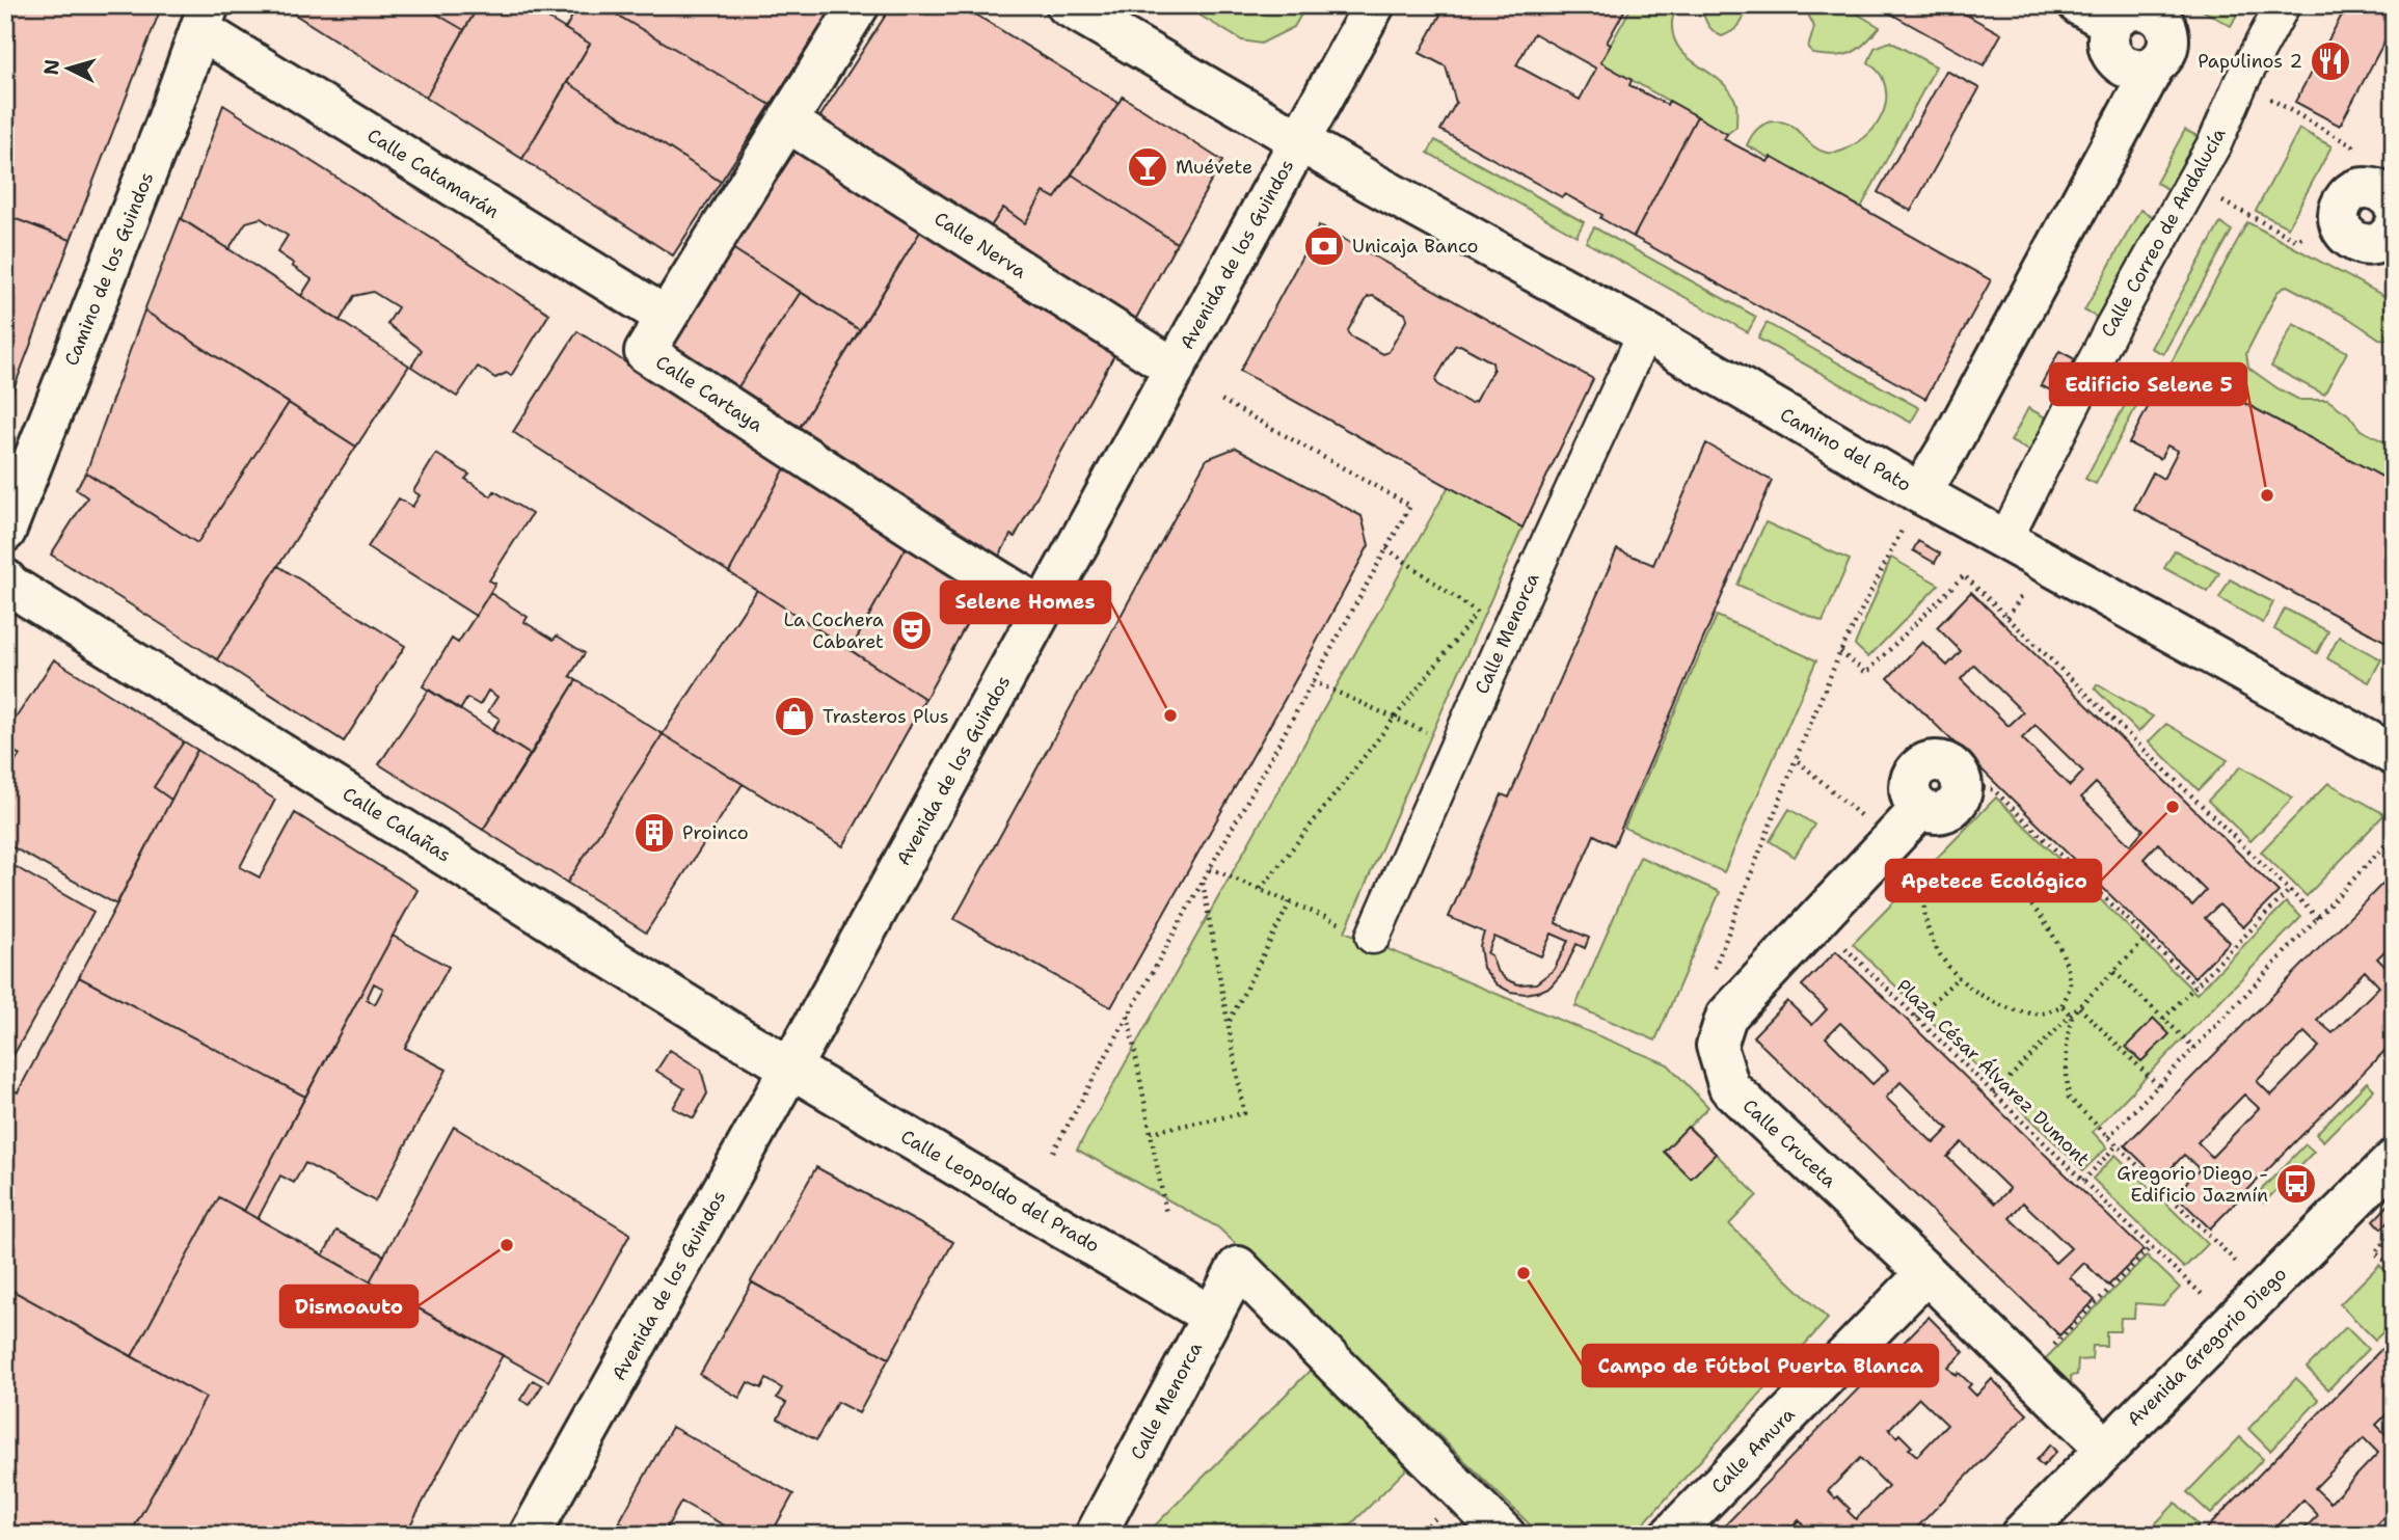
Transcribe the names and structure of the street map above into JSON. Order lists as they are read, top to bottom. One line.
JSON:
{"streets":{"street":["Calle Catamarán","Calle Correo de Andalucía","Calle Nerva","Avenida de los Guindos","Camino de los Guindos","Calle Cartaya","Camino del Pato","Calle Menorca","Calle Calañas","Calle Cruceta","Calle Leopoldo del Prado","Avenida Gregorio Diego","Calle Amura"],"path":["Plaza César Álvarez Dumont"]},"crossings":[["Calle Catamarán","Camino de los Guindos"],["Calle Catamarán","Calle Cartaya"],["Calle Correo de Andalucía","Camino del Pato"],["Calle Nerva","Avenida de los Guindos"],["Calle Nerva","Calle Cartaya"],["Avenida de los Guindos","Calle Cartaya"],["Avenida de los Guindos","Camino del Pato"],["Avenida de los Guindos","Calle Calañas"],["Avenida de los Guindos","Calle Leopoldo del Prado"],["Camino del Pato","Calle Menorca"],["Calle Menorca","Calle Leopoldo del Prado"],["Calle Calañas","Calle Leopoldo del Prado"],["Plaza César Álvarez Dumont","Calle Cruceta"],["Plaza César Álvarez Dumont","Avenida Gregorio Diego"],["Calle Cruceta","Avenida Gregorio Diego"],["Calle Cruceta","Calle Amura"]],"places":{"restaurant":["Papulinos 2"],"bar":["Muévete"],"bank":["Unicaja Banco"],"other":["Edificio Selene 5","Selene Homes","Apetece Ecológico","Dismoauto","Campo de Fútbol Puerta Blanca"],"theatre":["La Cochera Cabaret"],"shop":["Trasteros Plus"],"building":["Proinco"],"bus stop":["Gregorio Diego - Edificio Jazmín"]},"north":"left"}
